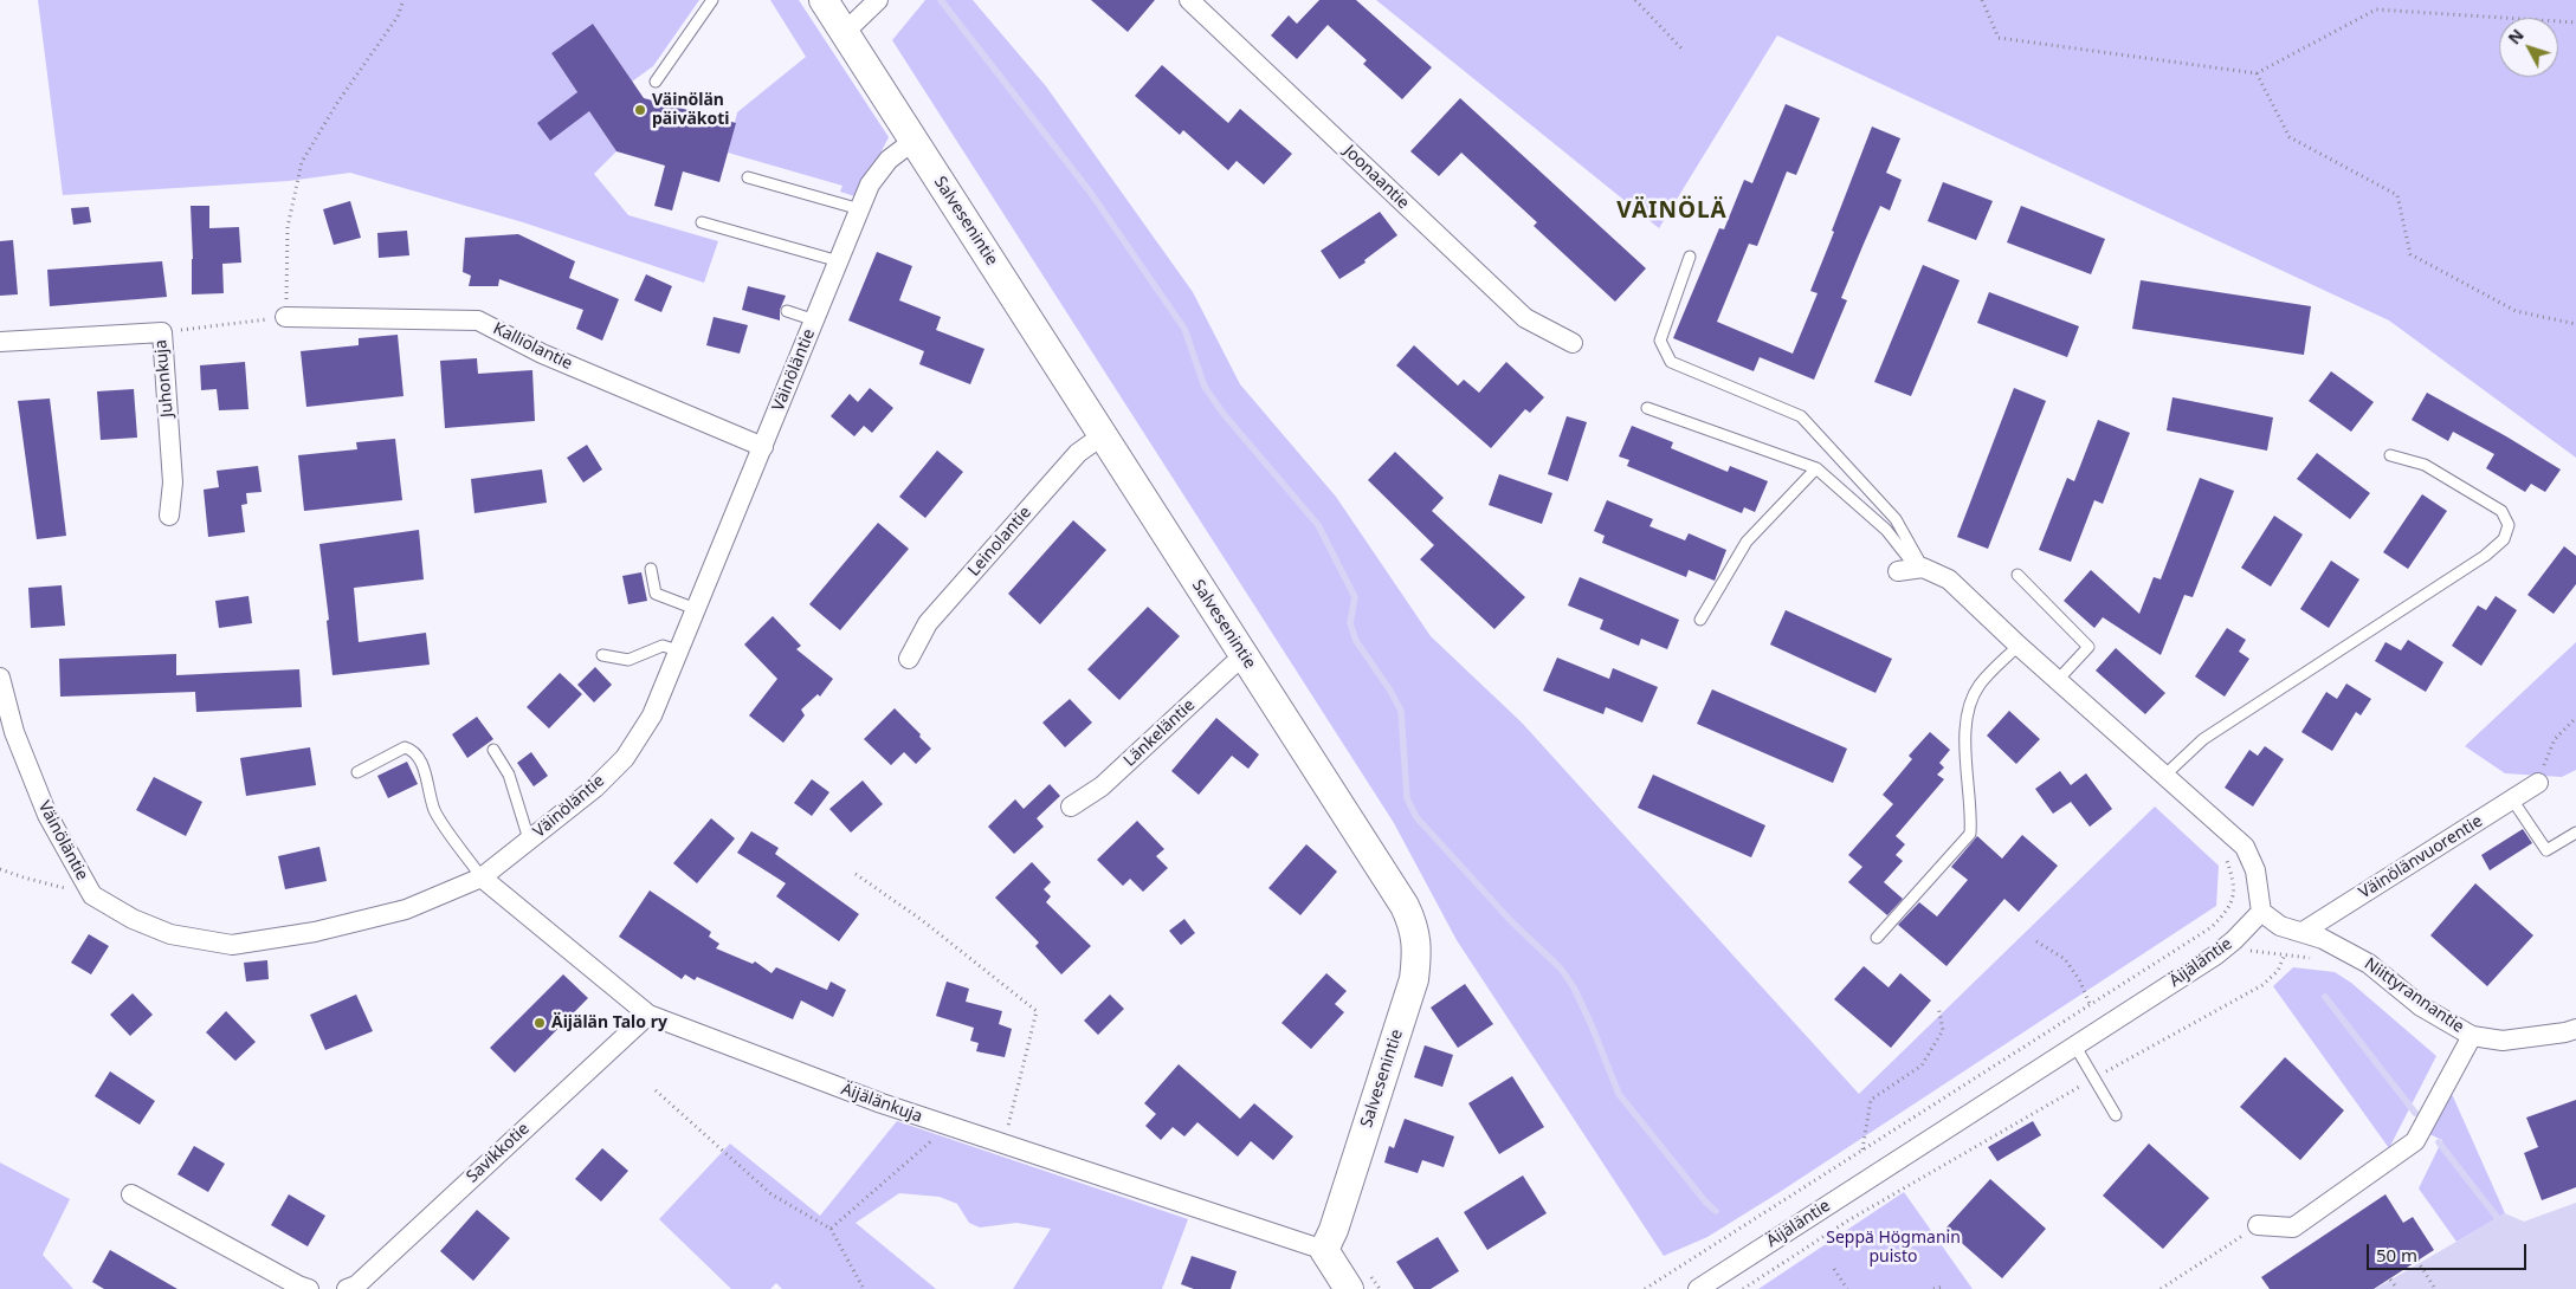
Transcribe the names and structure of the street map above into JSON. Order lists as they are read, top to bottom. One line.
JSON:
{"streets":{"street":["Joonaantie","Salvesenintie","Kalliolantie","Väinöläntie","Juhonkuja","Leinolantie","Länkeläntie","Väinölänvuorentie","Äijäläntie","Niittyrannantie","Äijälänkuja","Savikkotie"]},"crossings":[["Salvesenintie","Väinöläntie"],["Salvesenintie","Leinolantie"],["Salvesenintie","Länkeläntie"],["Salvesenintie","Äijälänkuja"],["Kalliolantie","Väinöläntie"],["Väinöläntie","Äijälänkuja"],["Väinölänvuorentie","Niittyrannantie"],["Äijäläntie","Niittyrannantie"],["Äijälänkuja","Savikkotie"]],"districts":["VÄINÖLÄ"],"parks":["Seppä Högmanin puisto"],"places":["Väinölän päiväkoti","Äijälän Talo ry"],"scale_bar":"50 m","north":"top left"}
